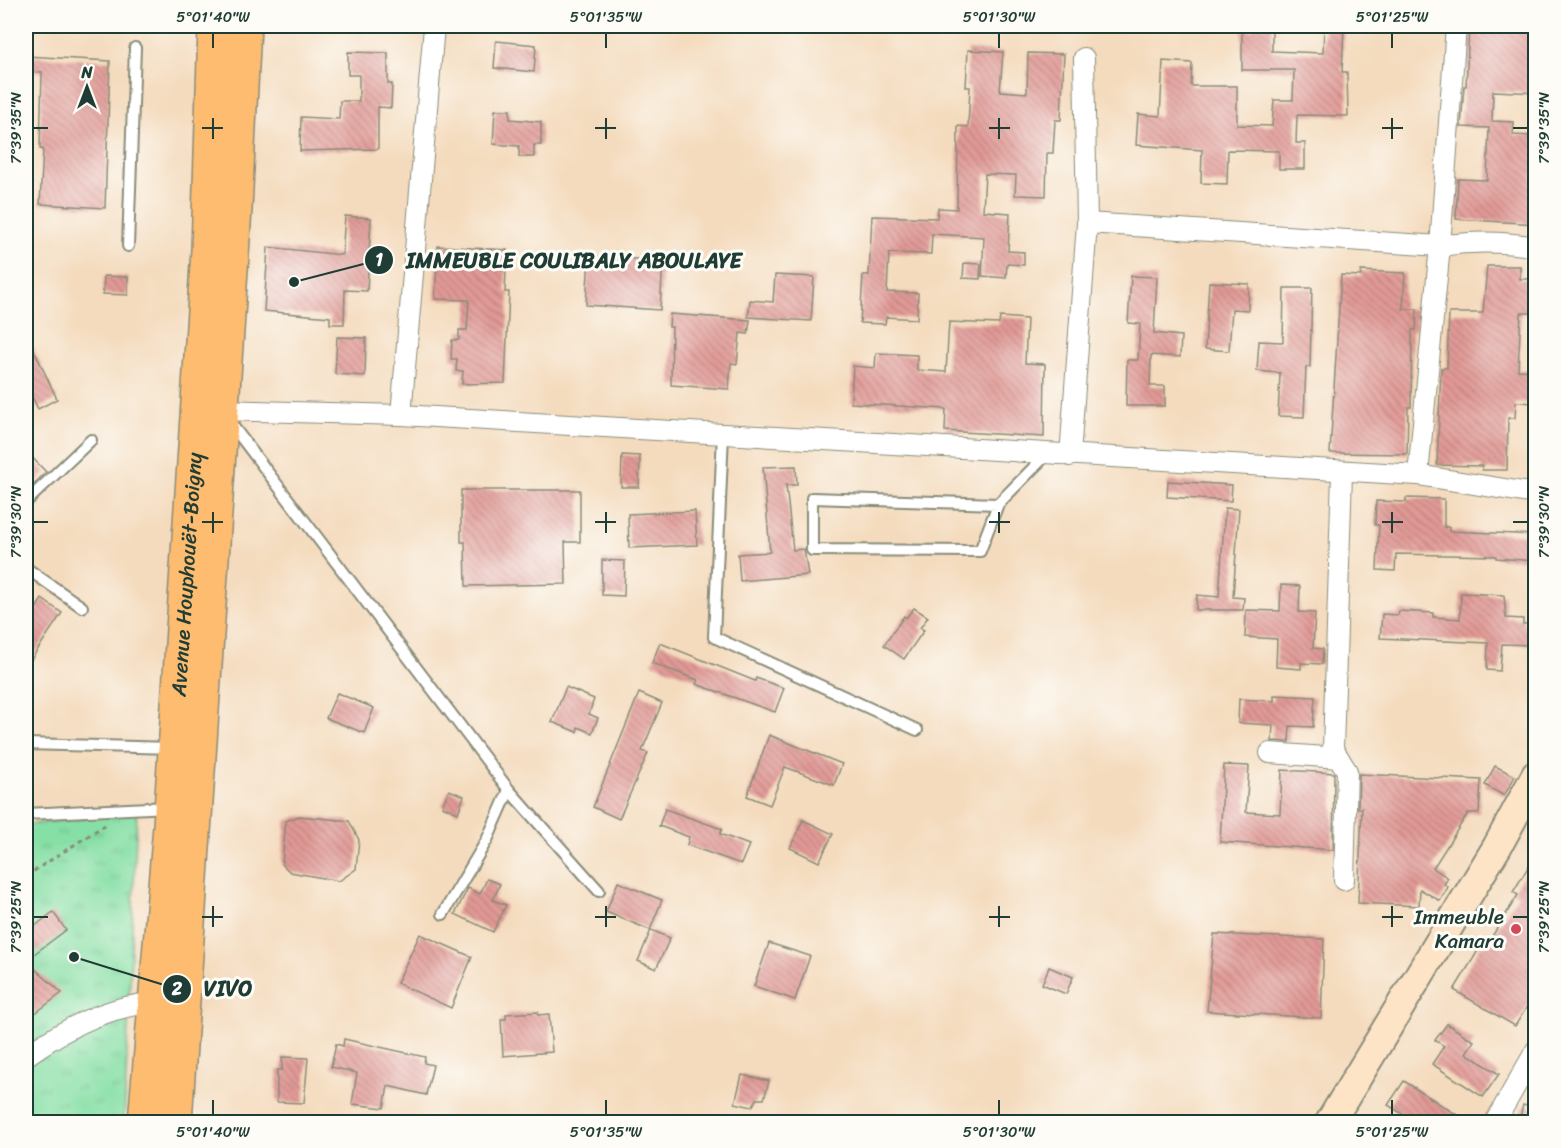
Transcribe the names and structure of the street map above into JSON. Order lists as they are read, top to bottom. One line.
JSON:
{"streets":{"highway":["Avenue Houphouët-Boigny"]},"places":["IMMEUBLE COULIBALY ABOULAYE","Immeuble Kamara","VIVO"],"north":"top","coordinates":["5°01'40\"W","5°01'35\"W","5°01'30\"W","5°01'25\"W","7°39'35\"N","7°39'30\"N","7°39'25\"N"]}
